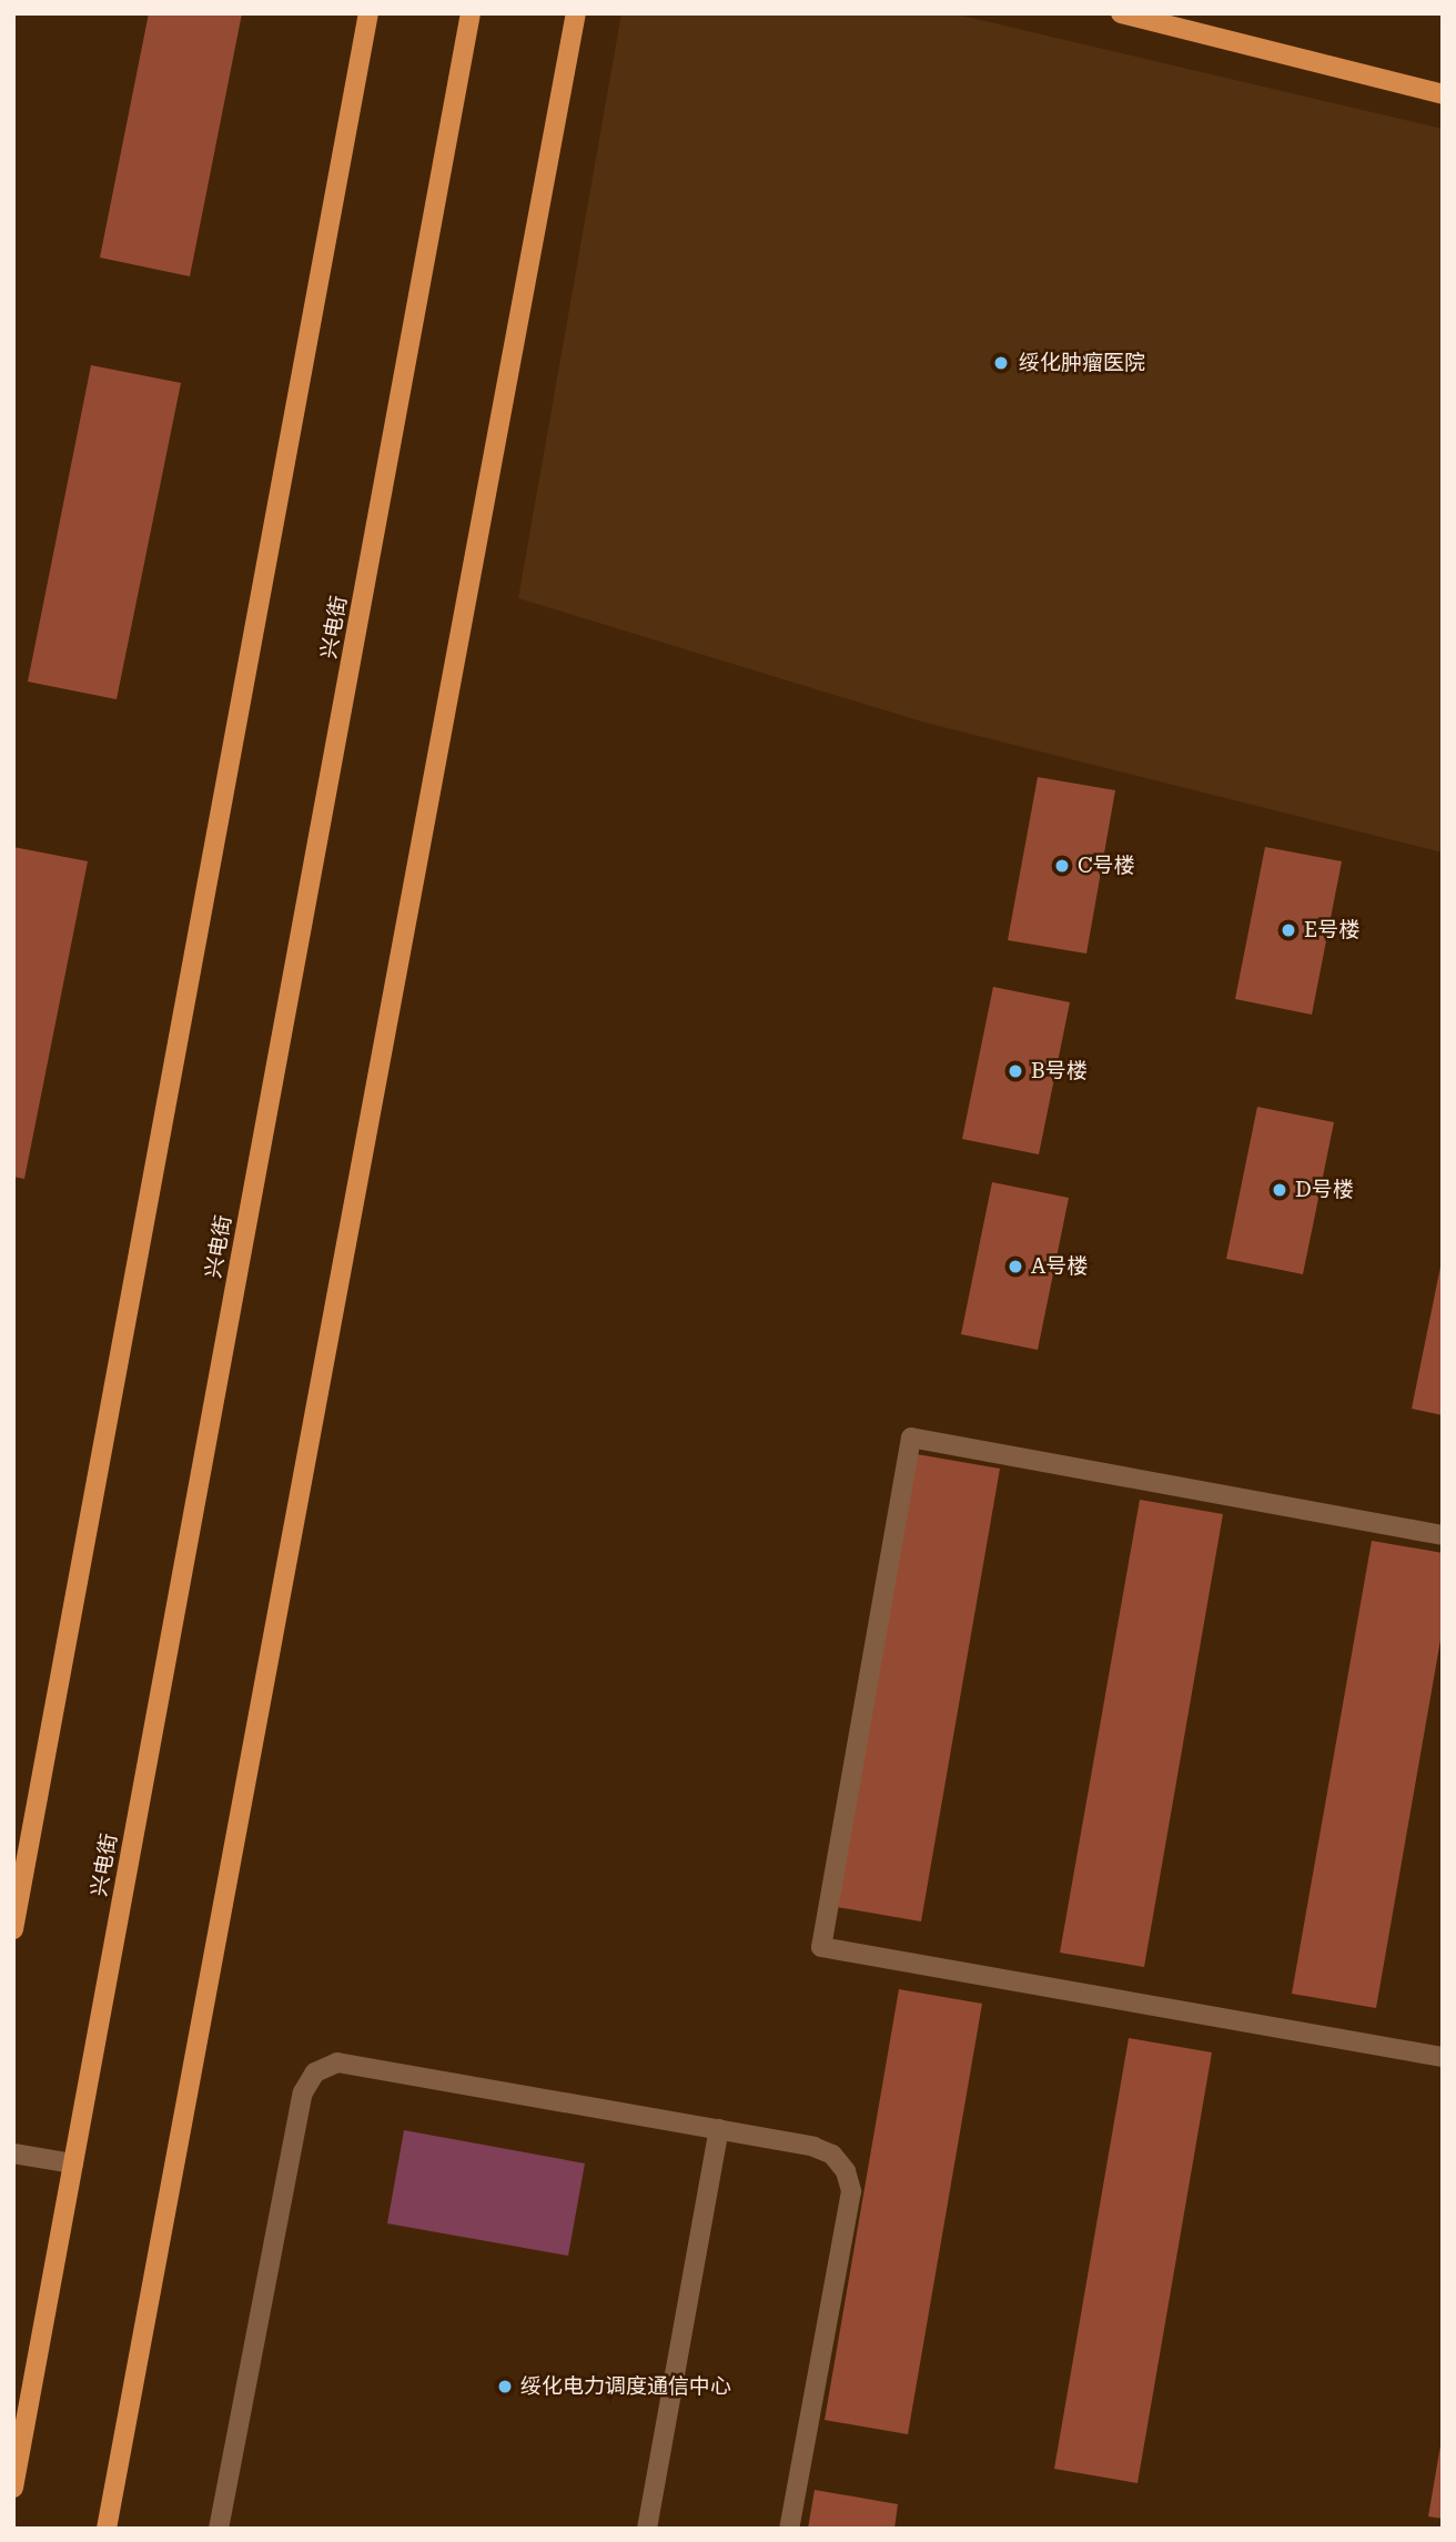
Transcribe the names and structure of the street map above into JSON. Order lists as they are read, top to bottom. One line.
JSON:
{"streets":{"main road":["兴电街"]},"places":["绥化肿瘤医院","C号楼","E号楼","B号楼","D号楼","A号楼","绥化电力调度通信中心"]}
